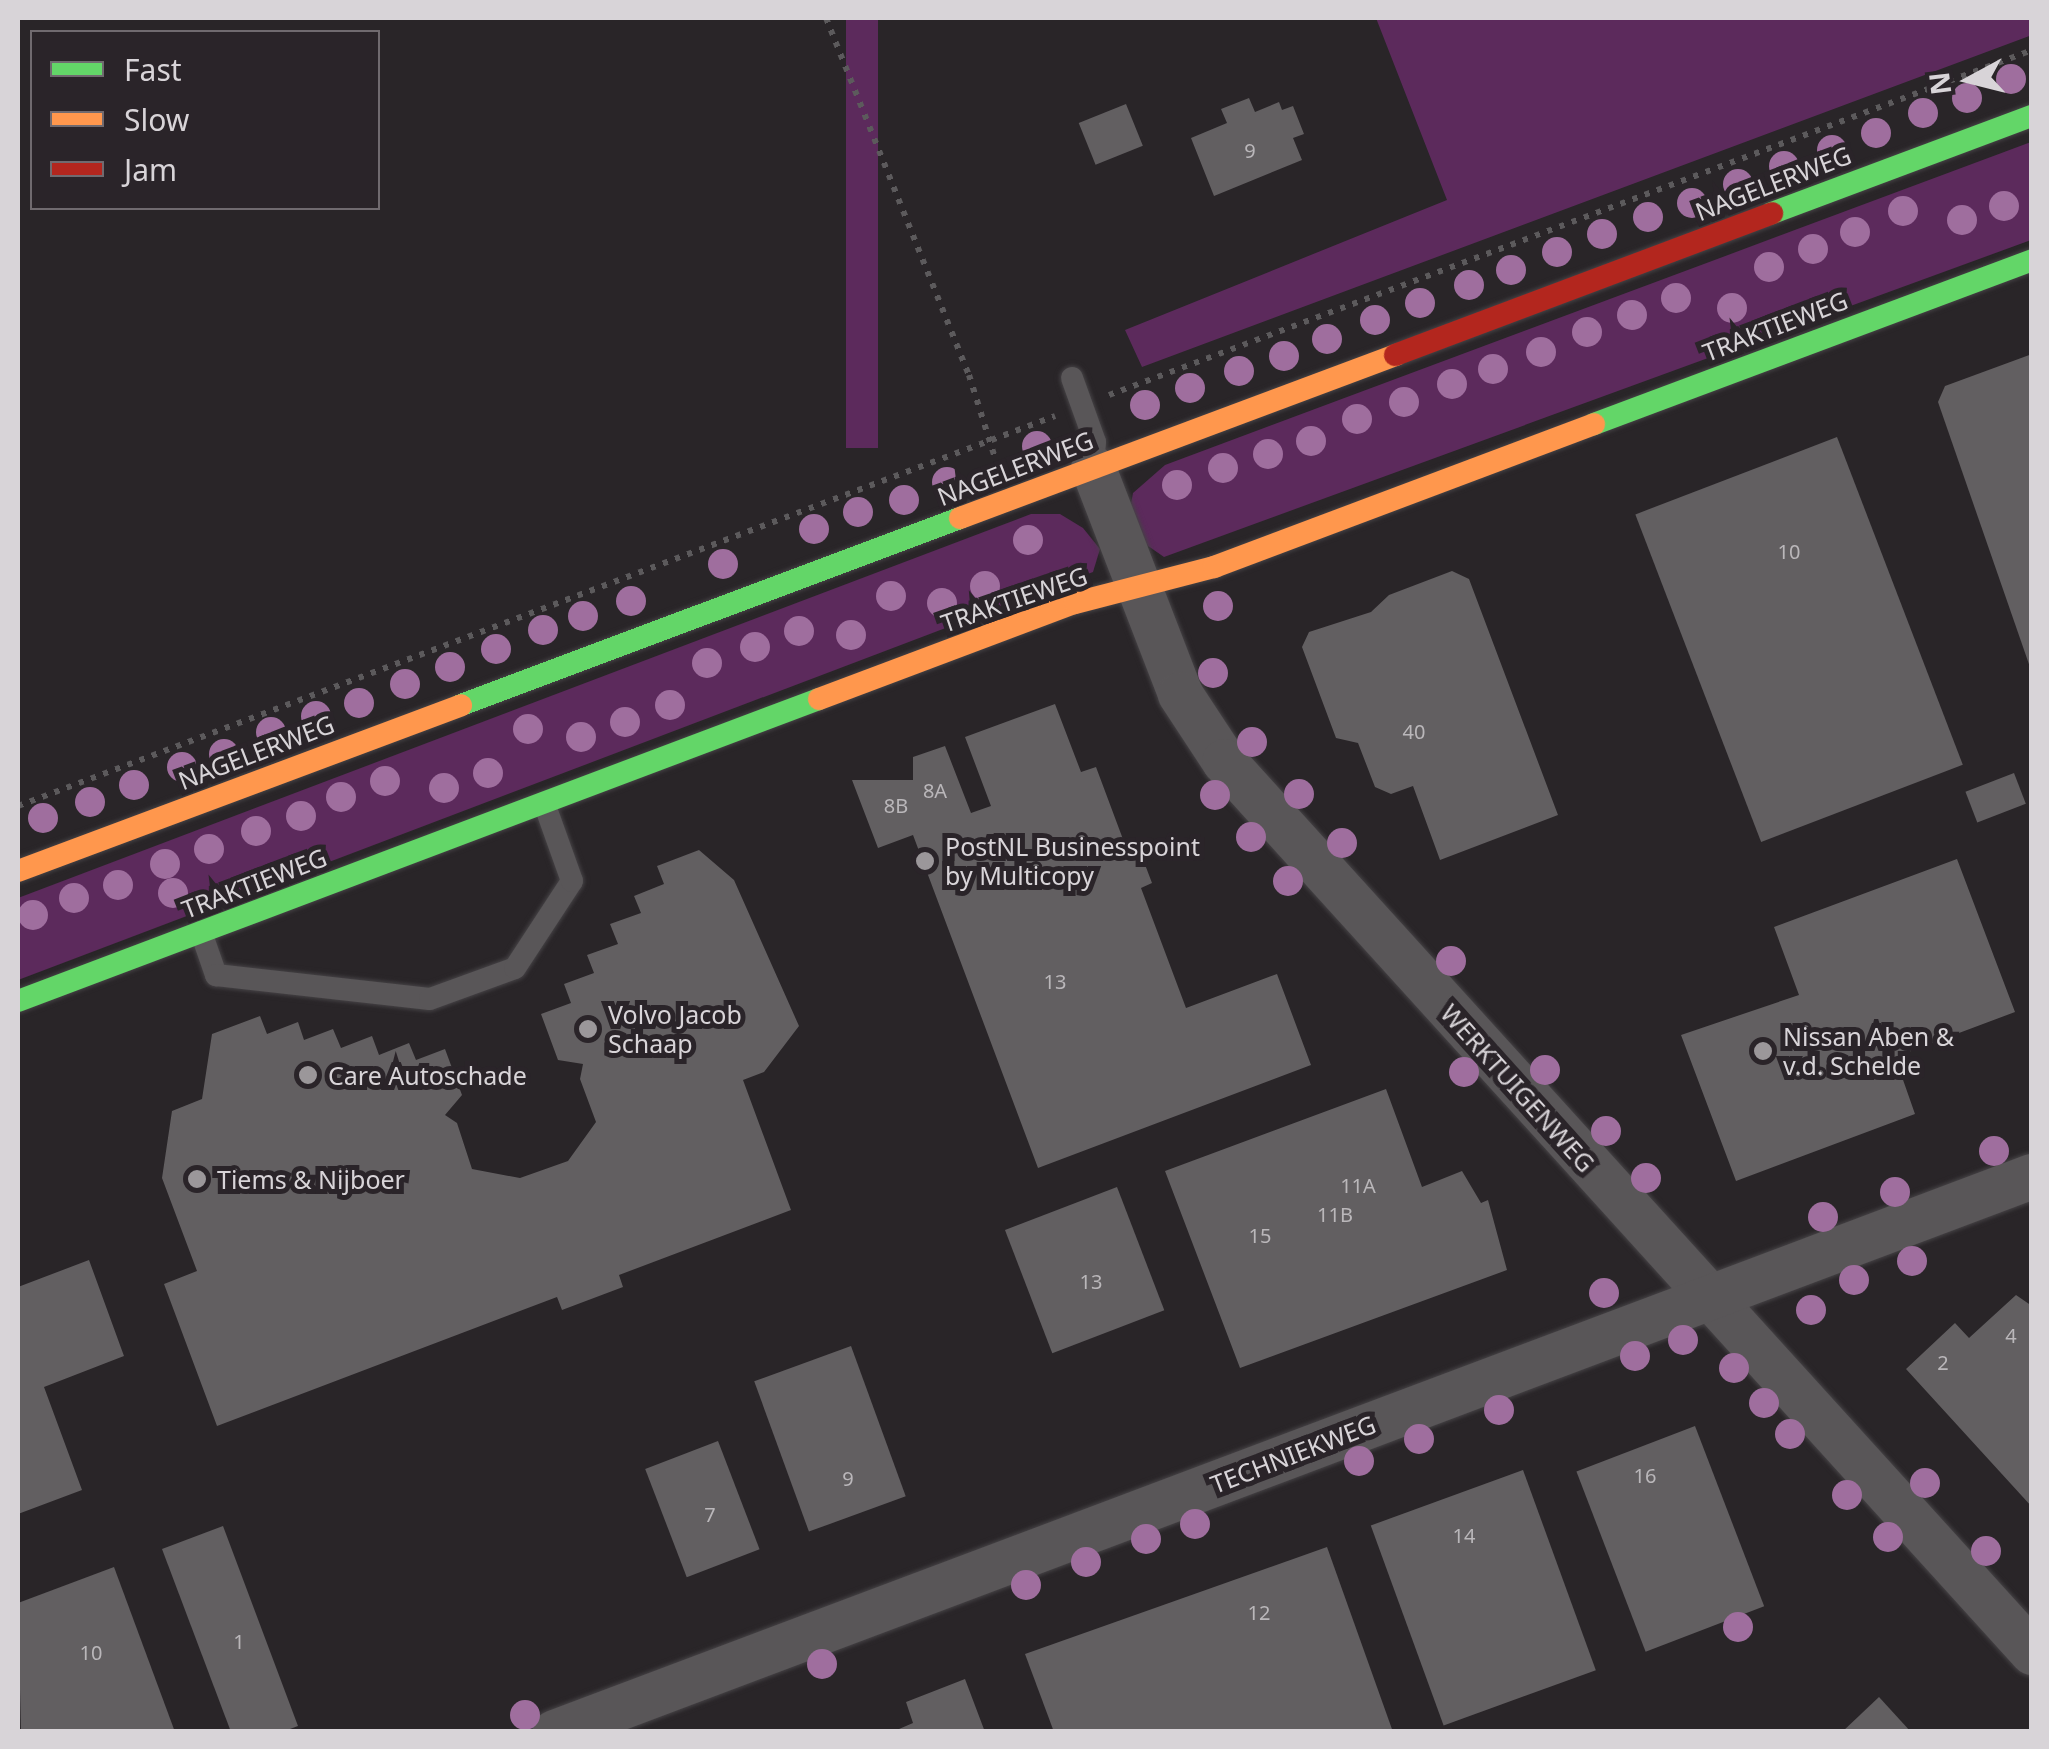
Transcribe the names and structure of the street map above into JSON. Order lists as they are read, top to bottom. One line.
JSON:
{"streets":{"street":["NAGELERWEG","TRAKTIEWEG","WERKTUIGENWEG","TECHNIEKWEG"]},"crossings":[["NAGELERWEG","WERKTUIGENWEG"],["TRAKTIEWEG","WERKTUIGENWEG"],["WERKTUIGENWEG","TECHNIEKWEG"]],"places":["PostNL Businesspoint by Multicopy","Volvo Jacob Schaap","Nissan Aben & v.d. Schelde","Care Autoschade","Tiems & Nijboer"],"house_numbers":["9","10","40","8A","8B","13","11A","11B","15","13","4","2","16","9","7","14","12","1","10"],"legend":["Fast","Slow","Jam"],"north":"left"}
